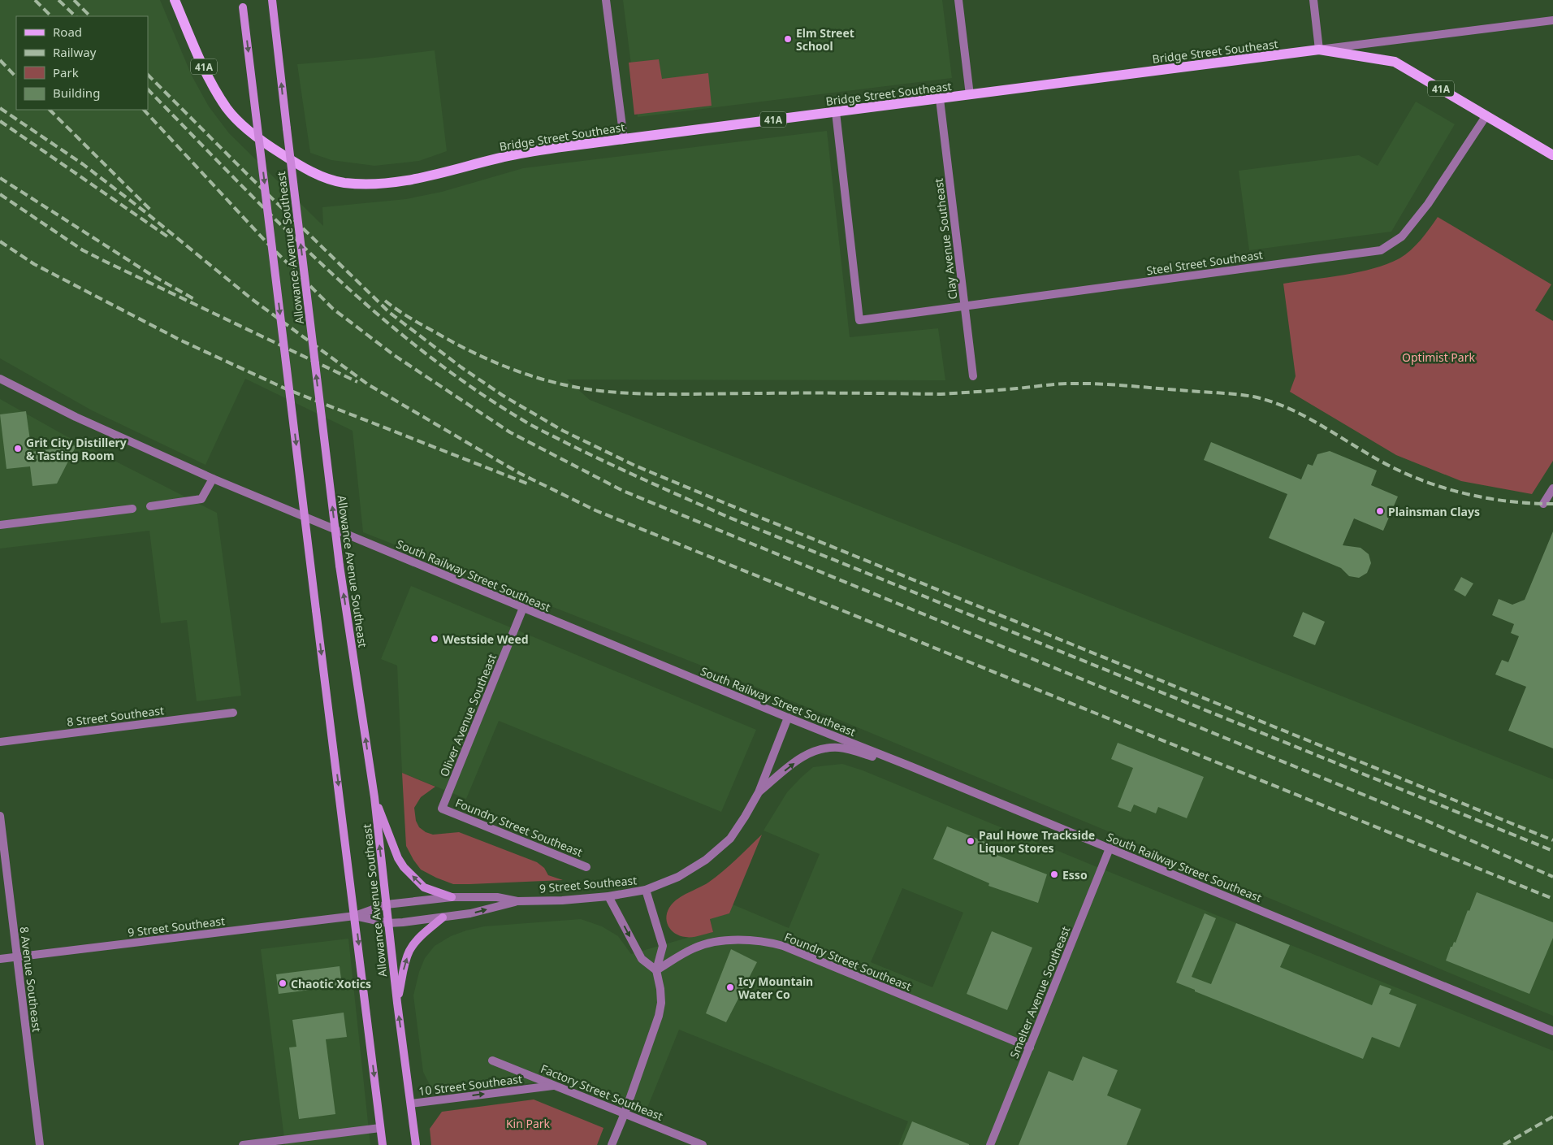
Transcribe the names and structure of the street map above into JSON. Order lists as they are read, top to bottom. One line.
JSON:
{"streets":{"main road":["Bridge Street Southeast","41A","Allowance Avenue Southeast"],"street":["Clay Avenue Southeast","Steel Street Southeast","South Railway Street Southeast","Oliver Avenue Southeast","8 Street Southeast","Foundry Street Southeast","9 Street Southeast","8 Avenue Southeast","Smelter Avenue Southeast","10 Street Southeast","Factory Street Southeast"]},"crossings":[["Bridge Street Southeast","41A"],["Bridge Street Southeast","Clay Avenue Southeast"],["Bridge Street Southeast","Steel Street Southeast"],["41A","Steel Street Southeast"],["Clay Avenue Southeast","Steel Street Southeast"],["Allowance Avenue Southeast","9 Street Southeast"],["Allowance Avenue Southeast","10 Street Southeast"],["South Railway Street Southeast","Oliver Avenue Southeast"],["South Railway Street Southeast","9 Street Southeast"],["South Railway Street Southeast","Smelter Avenue Southeast"],["Oliver Avenue Southeast","Foundry Street Southeast"],["Foundry Street Southeast","Smelter Avenue Southeast"],["9 Street Southeast","8 Avenue Southeast"],["10 Street Southeast","Factory Street Southeast"]],"one_way":["10 Street Southeast"],"parks":["Optimist Park","Kin Park"],"places":["Elm Street School","Grit City Distillery & Tasting Room","Plainsman Clays","Westside Weed","Paul Howe Trackside Liquor Stores","Esso","Chaotic Xotics","Icy Mountain Water Co"],"legend":["Road","Railway","Park","Building"]}
